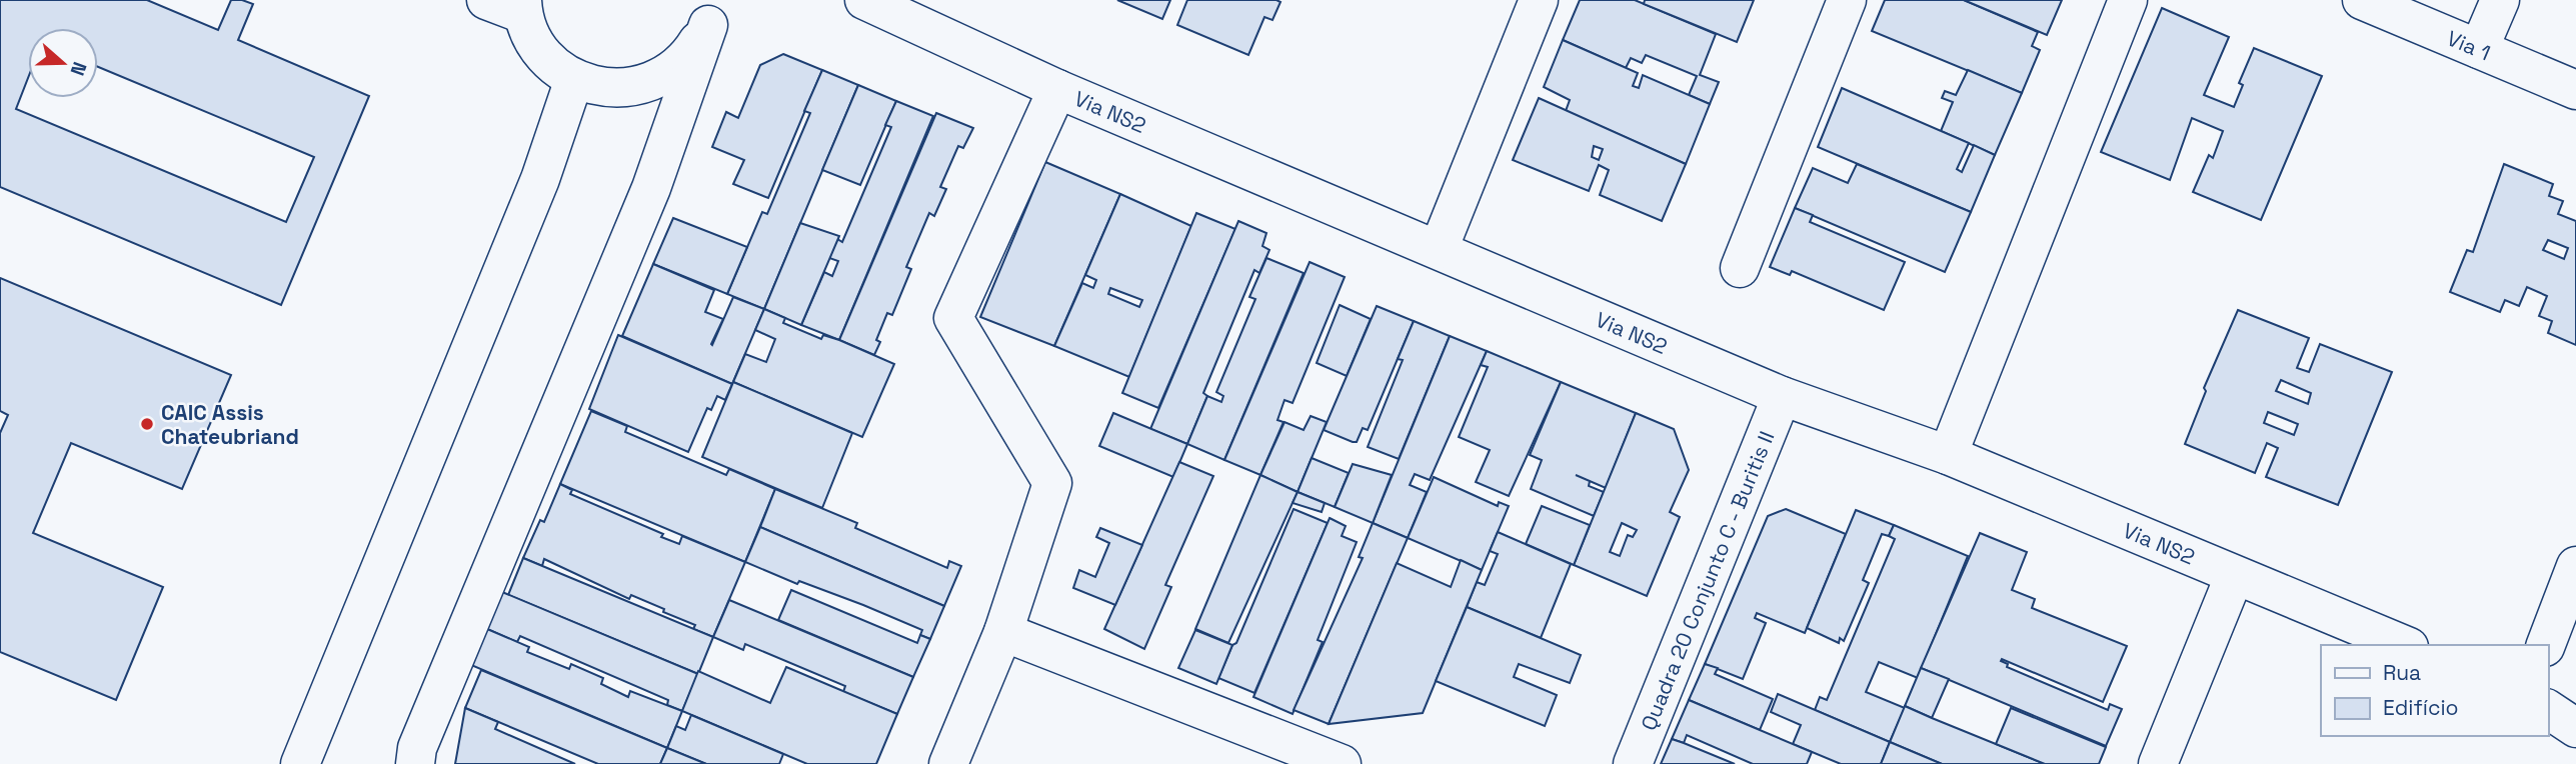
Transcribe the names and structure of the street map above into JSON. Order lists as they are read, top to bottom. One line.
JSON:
{"streets":{"street":["Via 1","Via NS2","Quadra 20 Conjunto C - Buritis II"]},"crossings":[["Via NS2","Quadra 20 Conjunto C - Buritis II"]],"places":["CAIC Assis Chateubriand"],"legend":["Rua","Edifício"],"north":"right"}
